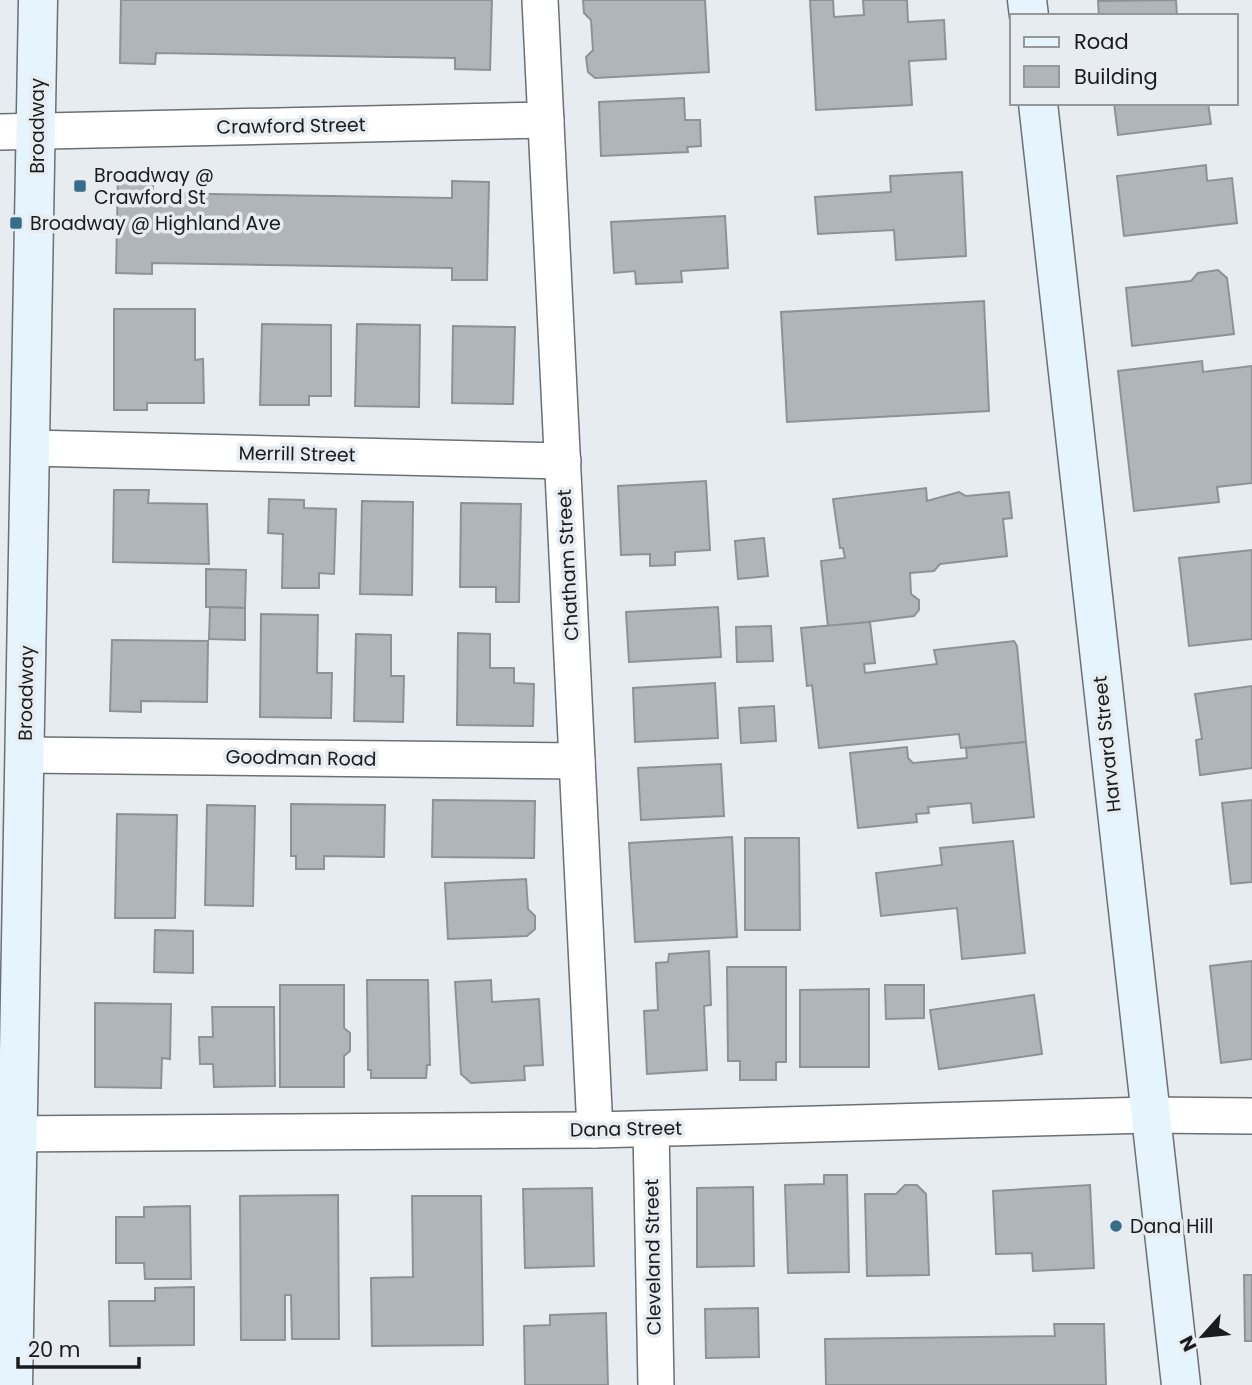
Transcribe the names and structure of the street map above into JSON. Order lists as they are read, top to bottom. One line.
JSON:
{"streets":{"main road":["Broadway","Harvard Street"],"street":["Crawford Street","Merrill Street","Chatham Street","Goodman Road","Dana Street","Cleveland Street"]},"crossings":[["Broadway","Crawford Street"],["Broadway","Merrill Street"],["Broadway","Goodman Road"],["Broadway","Dana Street"],["Crawford Street","Chatham Street"],["Merrill Street","Chatham Street"],["Chatham Street","Goodman Road"],["Chatham Street","Dana Street"],["Harvard Street","Dana Street"],["Dana Street","Cleveland Street"]],"places":{"transit":["Broadway @ Crawford St","Broadway @ Highland Ave"],"other":["Dana Hill"]},"legend":["Road","Building"],"scale_bar":"20 m","north":"bottom left"}
